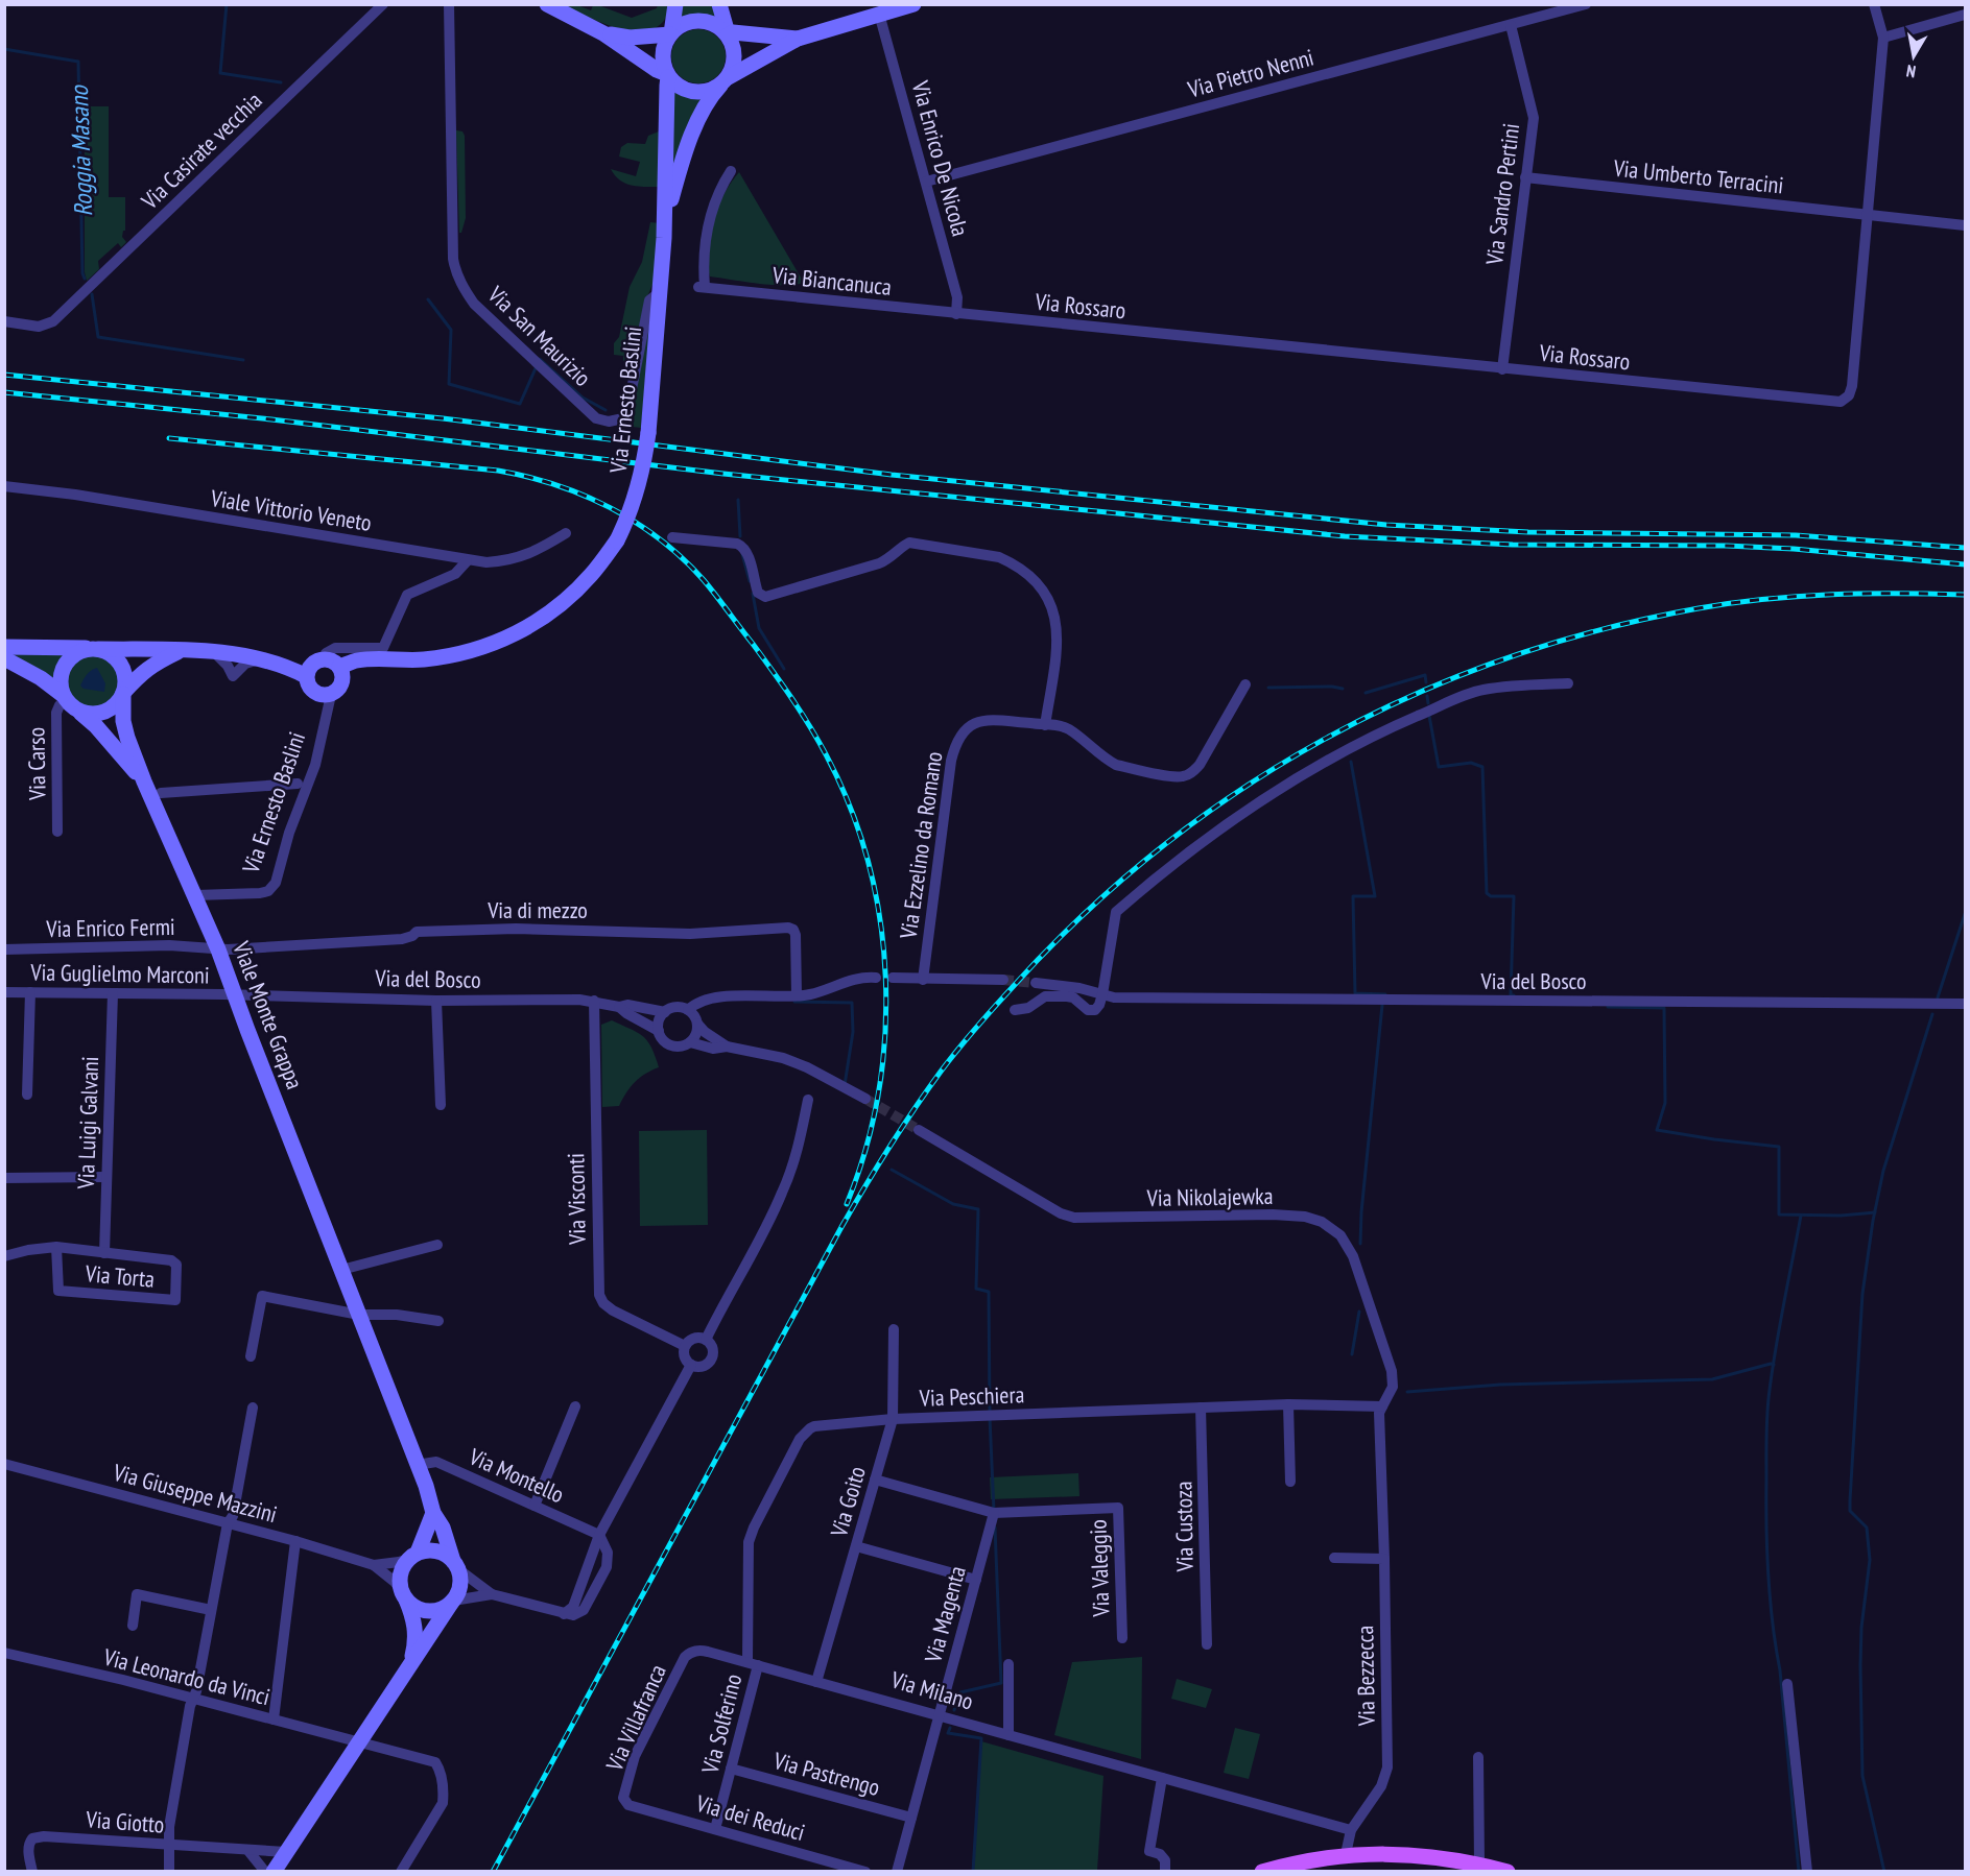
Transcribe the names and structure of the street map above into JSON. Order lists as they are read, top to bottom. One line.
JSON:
{"streets":{"main road":["Via Ernesto Baslini","Viale Monte Grappa"],"street":["Via Pietro Nenni","Via Casirate vecchia","Via Enrico De Nicola","Via Umberto Terracini","Via Sandro Pertini","Via Biancanuca","Via Rossaro","Via San Maurizio","Viale Vittorio Veneto","Via Carso","Via Ezzelino da Romano","Via di mezzo","Via Enrico Fermi","Via Guglielmo Marconi","Via del Bosco","Via Luigi Galvani","Via Nikolajewka","Via Visconti","Via Torta","Via Peschiera","Via Montello","Via Giuseppe Mazzini","Via Goito","Via Custoza","Via Valeggio","Via Magenta","Via Bezzecca","Via Leonardo da Vinci","Via Milano","Via Villafranca","Via Solferino","Via Pastrengo","Via dei Reduci","Via Giotto"]},"crossings":[["Via Pietro Nenni","Via Enrico De Nicola"],["Via Pietro Nenni","Via Sandro Pertini"],["Via Enrico De Nicola","Via Biancanuca"],["Via Enrico De Nicola","Via Rossaro"],["Via Umberto Terracini","Via Sandro Pertini"],["Via Umberto Terracini","Via Rossaro"],["Via Sandro Pertini","Via Rossaro"],["Via Biancanuca","Via Rossaro"],["Via San Maurizio","Via Ernesto Baslini"],["Via Ernesto Baslini","Via Carso"],["Via Ernesto Baslini","Viale Monte Grappa"],["Via Carso","Viale Monte Grappa"],["Via di mezzo","Via Enrico Fermi"],["Via di mezzo","Viale Monte Grappa"],["Via Enrico Fermi","Viale Monte Grappa"],["Via Guglielmo Marconi","Via del Bosco"],["Via Guglielmo Marconi","Viale Monte Grappa"],["Via Guglielmo Marconi","Via Luigi Galvani"],["Via del Bosco","Viale Monte Grappa"],["Via del Bosco","Via Visconti"],["Viale Monte Grappa","Via Montello"],["Viale Monte Grappa","Via Giuseppe Mazzini"],["Via Luigi Galvani","Via Torta"],["Via Nikolajewka","Via Peschiera"],["Via Nikolajewka","Via Bezzecca"],["Via Peschiera","Via Goito"],["Via Peschiera","Via Custoza"],["Via Peschiera","Via Milano"],["Via Peschiera","Via Solferino"],["Via Goito","Via Milano"],["Via Valeggio","Via Magenta"],["Via Magenta","Via Milano"],["Via Magenta","Via Pastrengo"],["Via Bezzecca","Via Milano"],["Via Milano","Via Villafranca"],["Via Milano","Via Solferino"],["Via Villafranca","Via dei Reduci"],["Via Solferino","Via Pastrengo"],["Via Solferino","Via dei Reduci"]],"water":["Roggia Masano"],"north":"bottom"}
